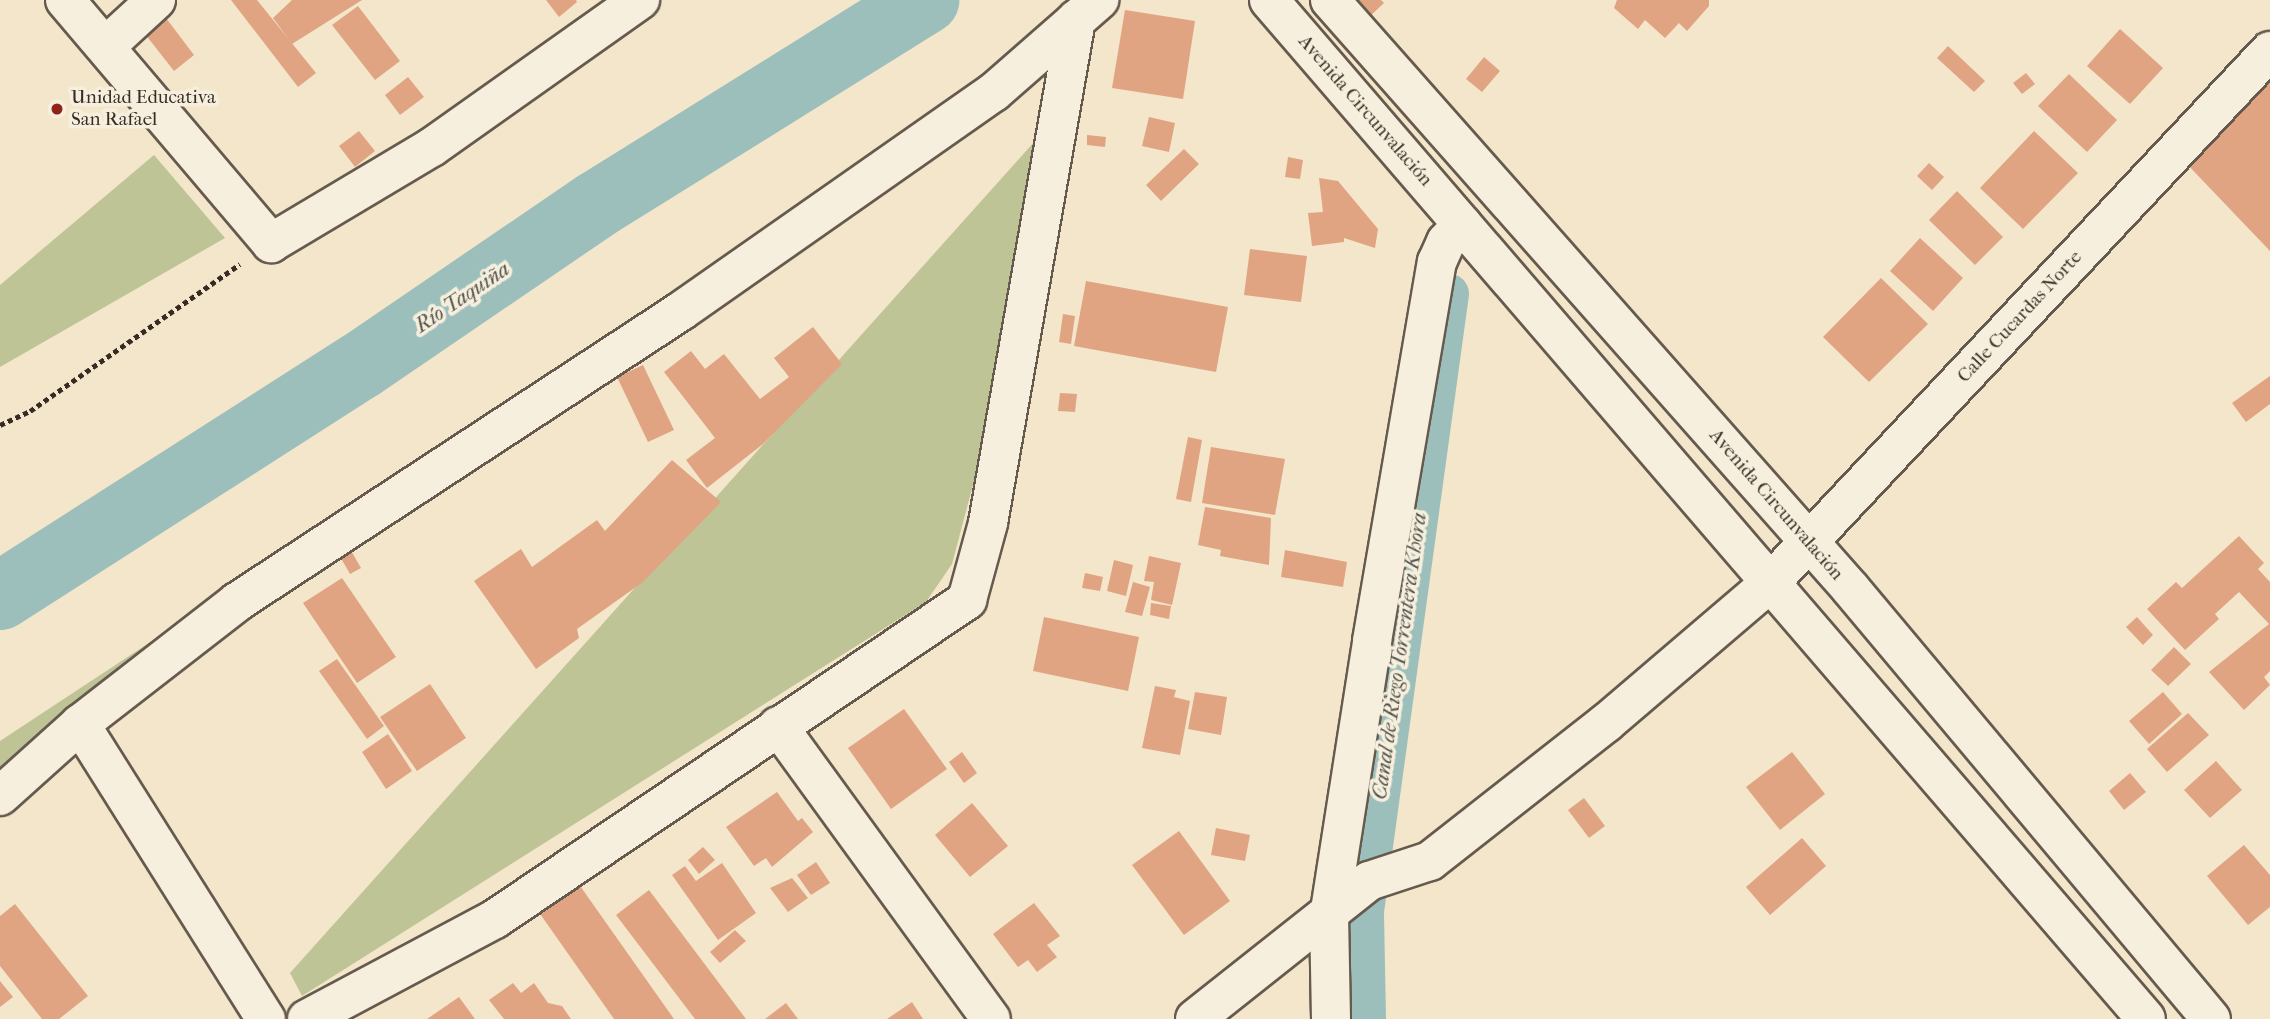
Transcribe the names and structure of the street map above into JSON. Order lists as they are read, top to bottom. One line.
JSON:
{"streets":{"street":["Avenida Circunvalación","Calle Cucardas Norte"]},"crossings":[["Avenida Circunvalación","Calle Cucardas Norte"]],"water":["Río Taquiña","Canal de Riego Torrentera Khora"],"places":["Unidad Educativa San Rafael"]}
